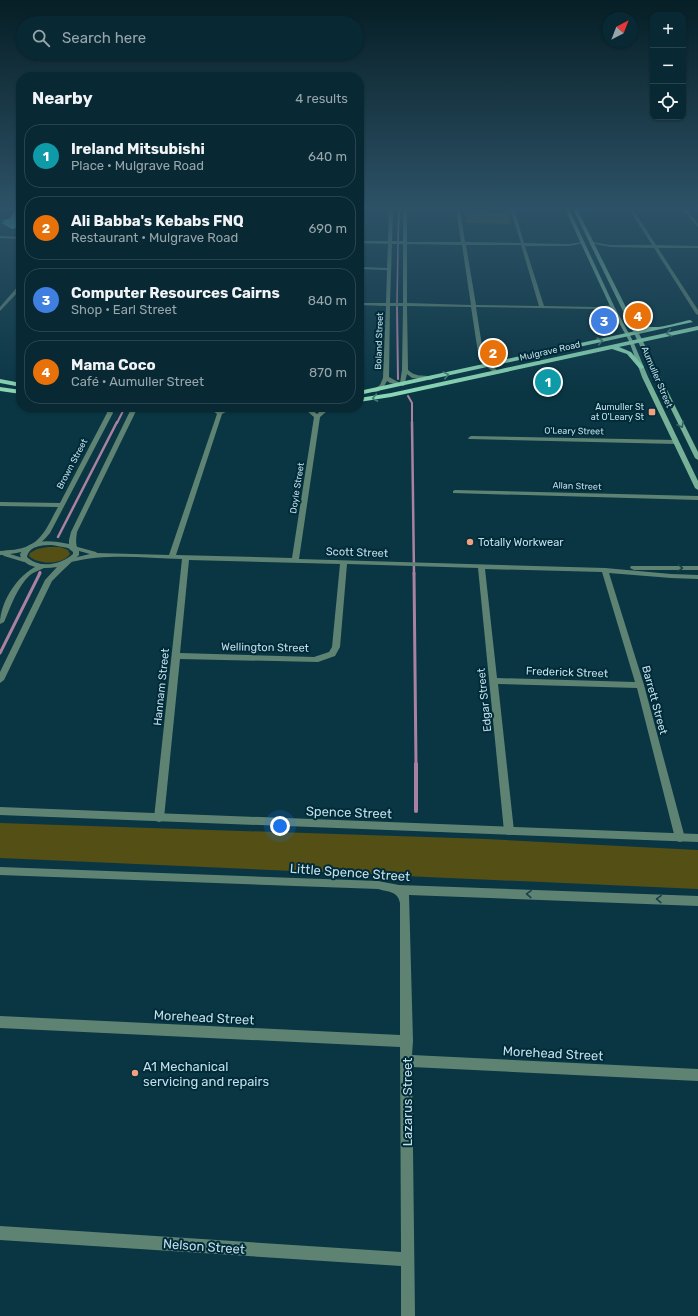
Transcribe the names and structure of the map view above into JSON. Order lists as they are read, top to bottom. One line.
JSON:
{"streets":{"main road":["Mulgrave Road","Aumuller Street"],"street":["Boland Street","O'Leary Street","Brown Street","Allan Street","Doyle Street","Scott Street","Wellington Street","Frederick Street","Hannam Street","Edgar Street","Barrett Street","Spence Street","Little Spence Street","Morehead Street","Lazarus Street","Nelson Street"]},"crossings":[["Boland Street","Mulgrave Road"],["Mulgrave Road","Aumuller Street"],["Aumuller Street","O'Leary Street"],["Doyle Street","Scott Street"],["Scott Street","Wellington Street"],["Scott Street","Hannam Street"],["Scott Street","Edgar Street"],["Scott Street","Barrett Street"],["Wellington Street","Hannam Street"],["Frederick Street","Edgar Street"],["Frederick Street","Barrett Street"],["Hannam Street","Spence Street"],["Edgar Street","Spence Street"],["Barrett Street","Spence Street"],["Little Spence Street","Lazarus Street"],["Morehead Street","Lazarus Street"],["Lazarus Street","Nelson Street"]],"one_way":["Little Spence Street"],"places":{"transit":["Aumuller St at O'Leary St"],"other":["Totally Workwear","A1 Mechanical servicing and repairs"]},"north":"top right","page":{"map_buttons":["+","−"],"search":"Search here","heading":["Nearby","4 results"],"list":[{"mark":"1","name":"Ireland Mitsubishi","note":"Place · Mulgrave Road","value":"640 m"},{"mark":"2","name":"Ali Babba's Kebabs FNQ","note":"Restaurant · Mulgrave Road","value":"690 m"},{"mark":"3","name":"Computer Resources Cairns","note":"Shop · Earl Street","value":"840 m"},{"mark":"4","name":"Mama Coco","note":"Café · Aumuller Street","value":"870 m"}],"pins":["4","3","2","1"]}}
